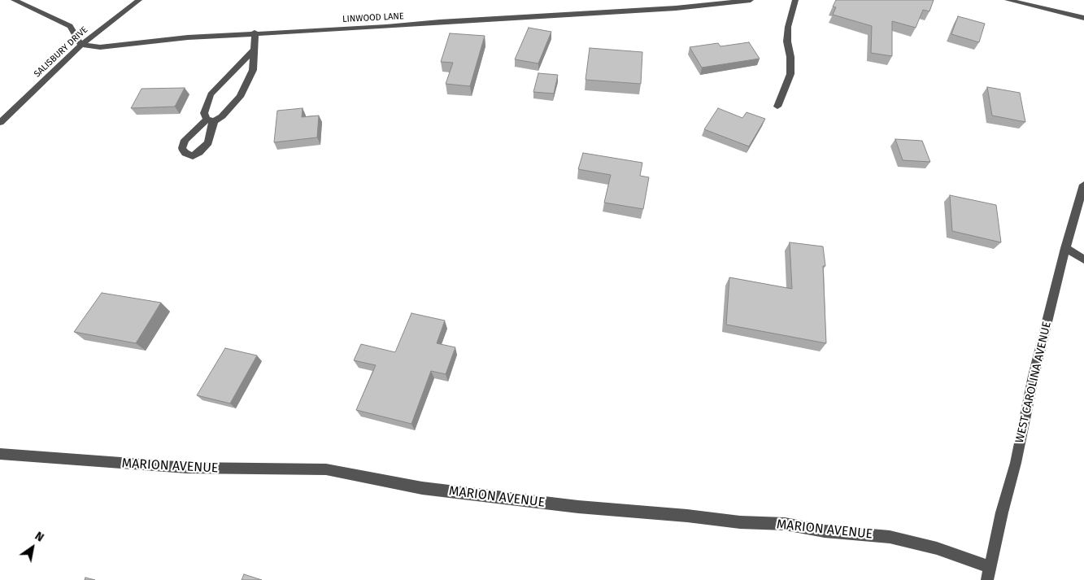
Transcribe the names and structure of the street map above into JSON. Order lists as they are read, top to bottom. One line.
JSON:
{"streets":{"street":["LINWOOD LANE","SALISBURY DRIVE","WEST CAROLINA AVENUE","MARION AVENUE"]},"crossings":[["LINWOOD LANE","SALISBURY DRIVE"],["WEST CAROLINA AVENUE","MARION AVENUE"]],"north":"top right"}
